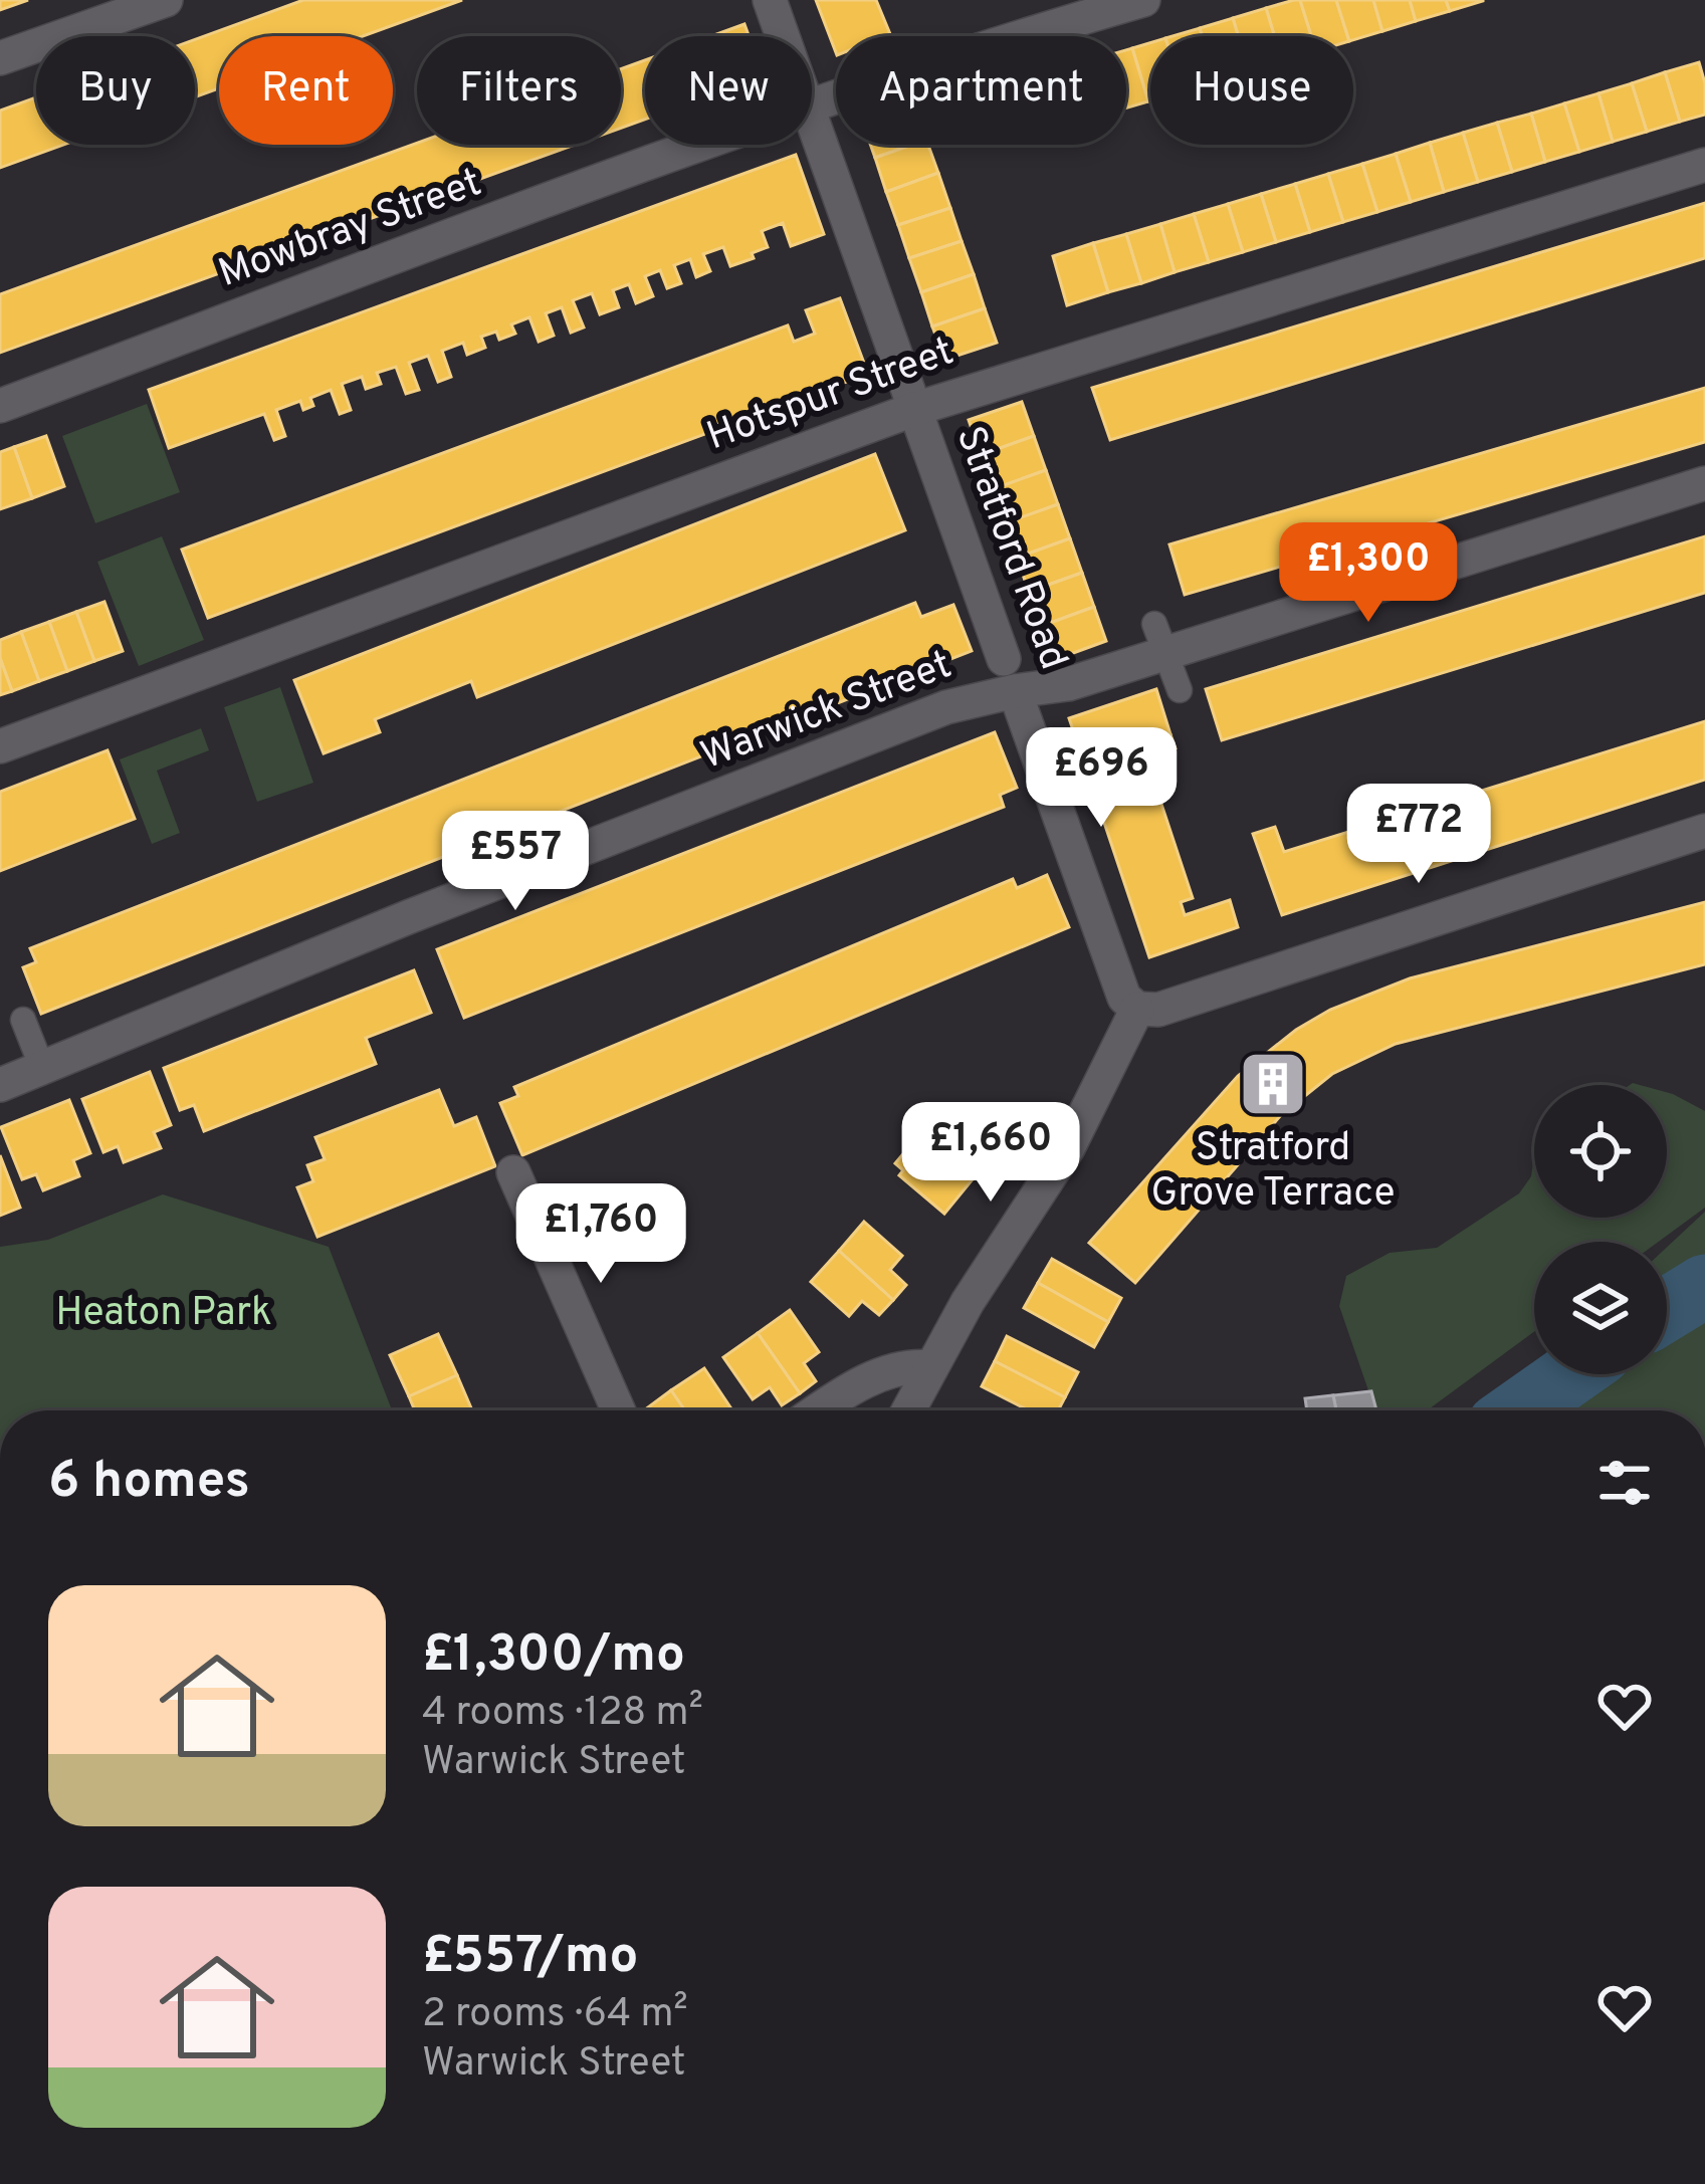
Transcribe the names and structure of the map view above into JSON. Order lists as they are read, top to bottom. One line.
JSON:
{"streets":{"street":["Mowbray Street","Hotspur Street","Stratford Road","Warwick Street"]},"crossings":[["Hotspur Street","Stratford Road"],["Stratford Road","Warwick Street"]],"parks":["Heaton Park"],"places":{"building":["Stratford Grove Terrace"]},"page":{"chip":["Buy","Rent","Filters","New","Apartment","House"],"price":["£1,300","£696","£772","£557","£1,660","£1,760"],"heading":"6 homes","list":[{"name":"£1,300/mo","note":"4 rooms · 128 m² · Warwick Street"},{"name":"£557/mo","note":"2 rooms · 64 m² · Warwick Street"}]}}
